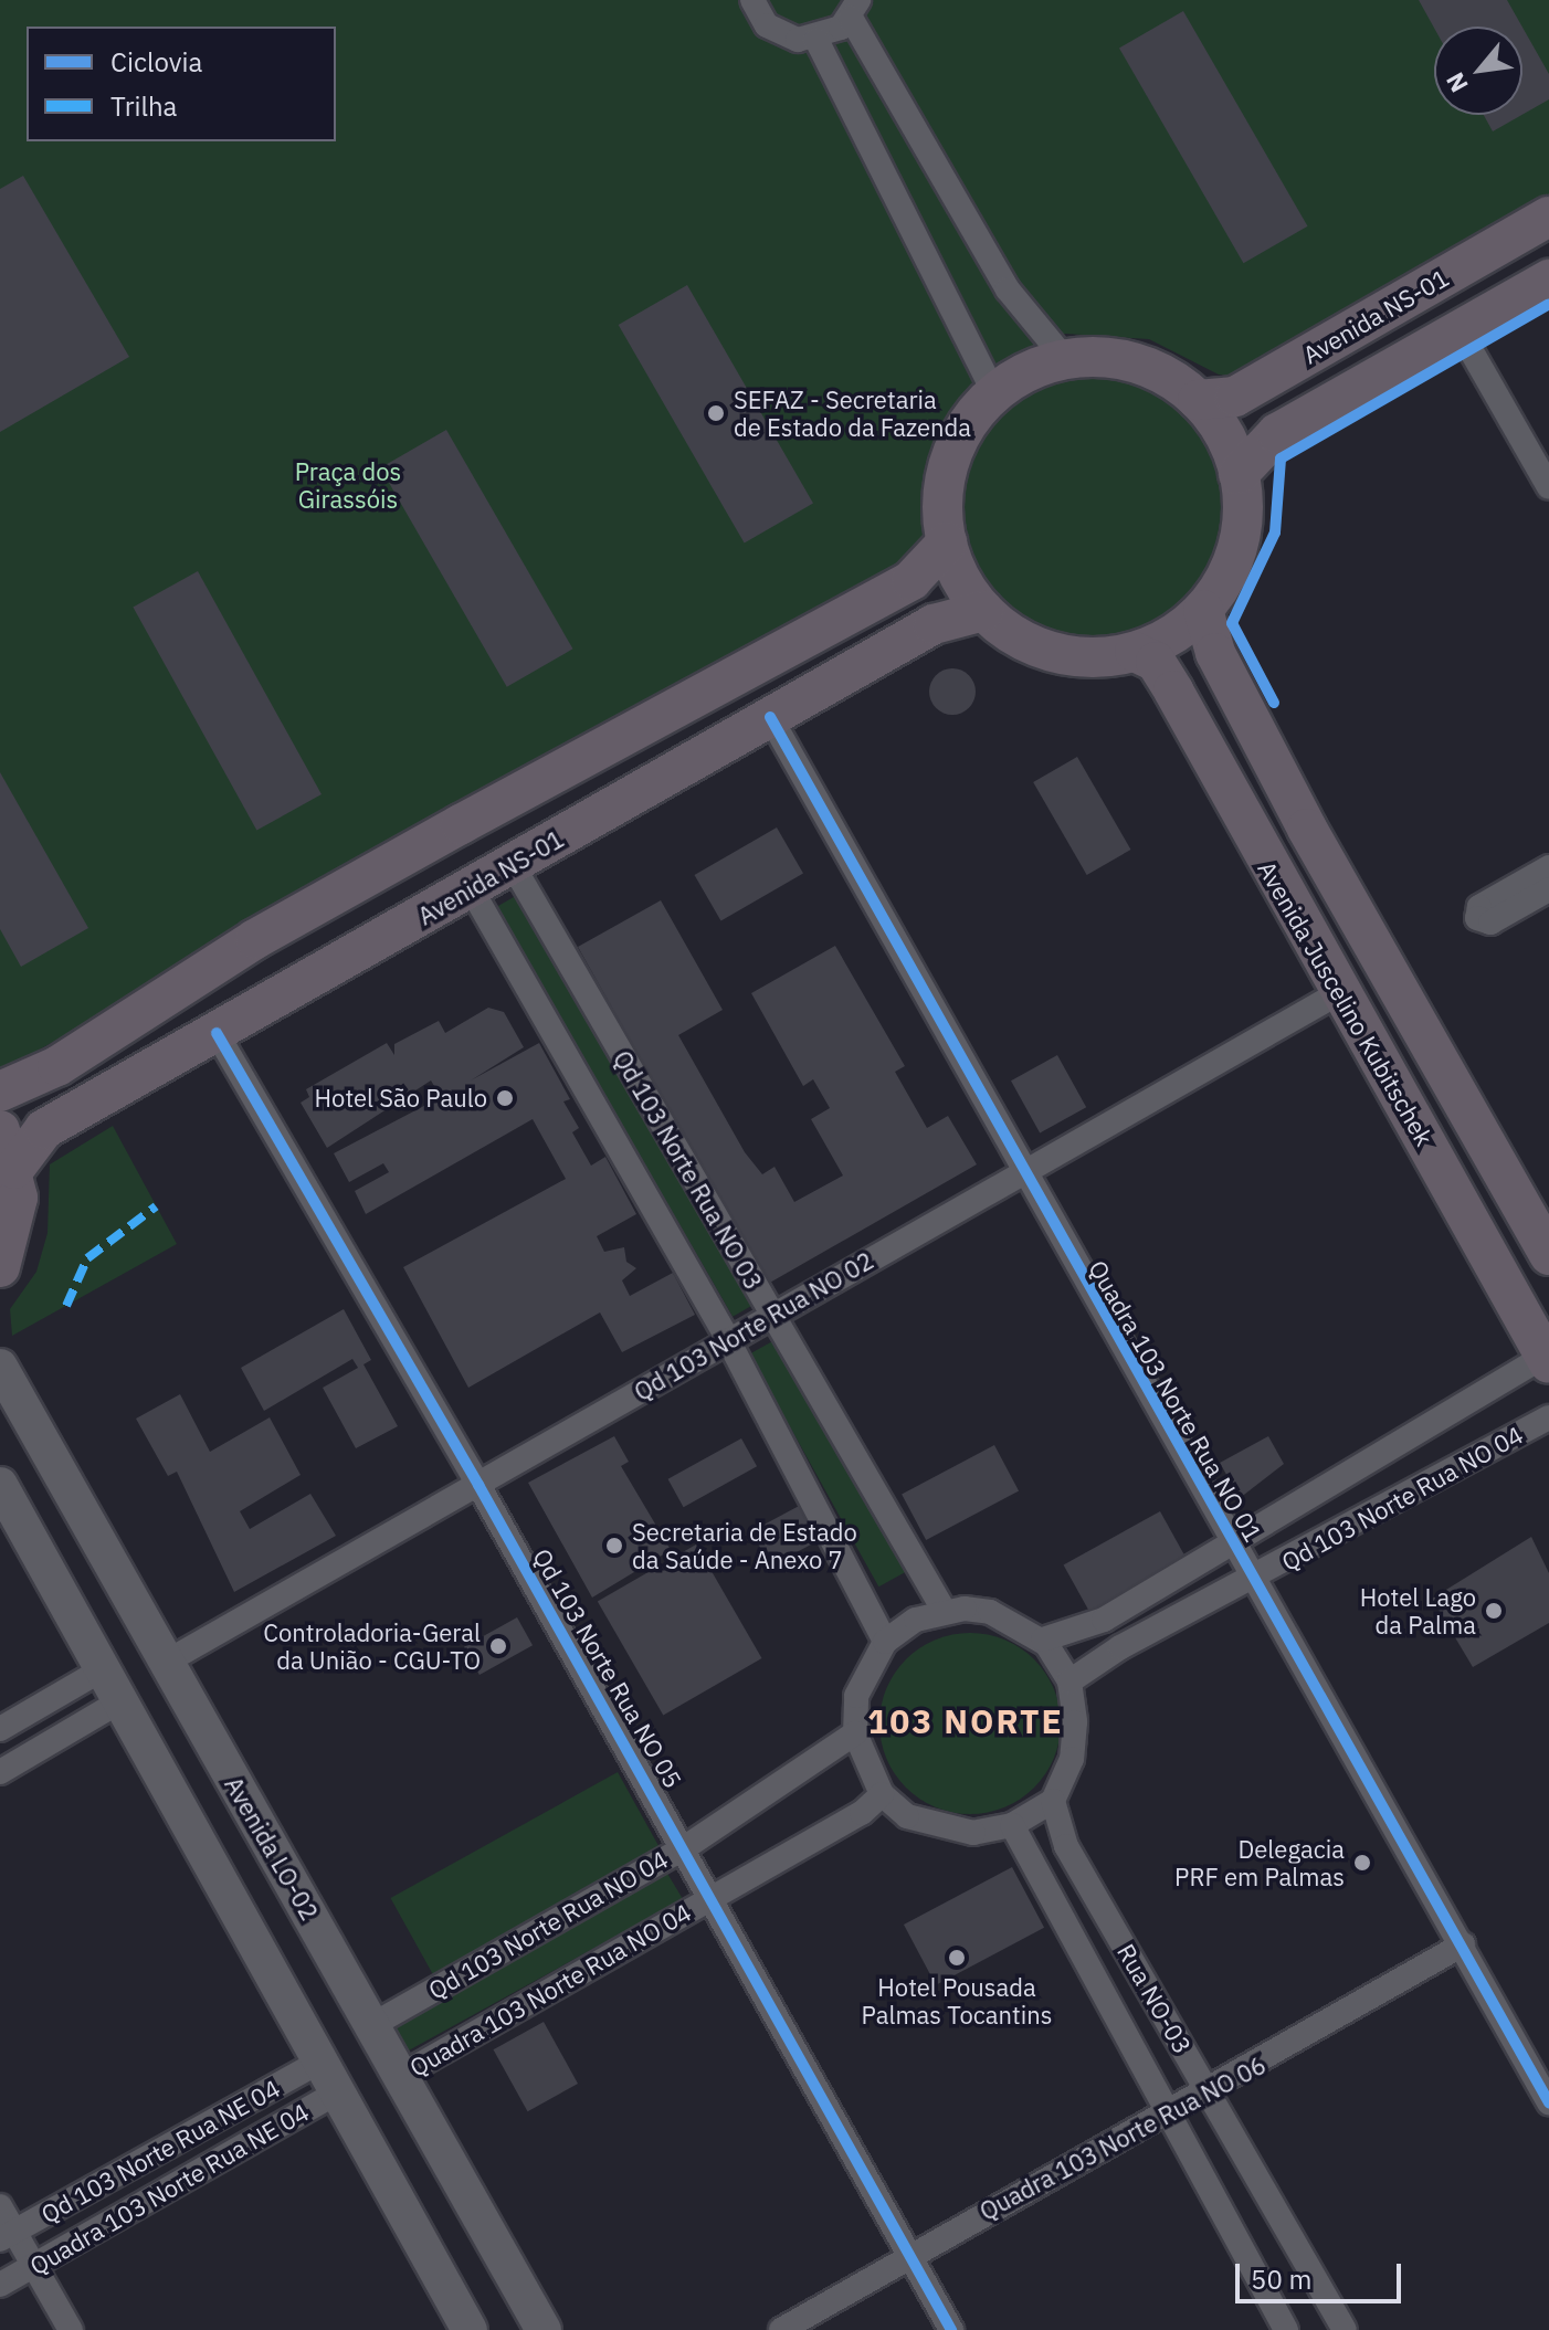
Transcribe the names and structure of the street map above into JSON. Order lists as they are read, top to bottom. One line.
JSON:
{"streets":{"main road":["Avenida NS-01","Avenida Juscelino Kubitschek"],"street":["Qd 103 Norte Rua NO 03","Qd 103 Norte Rua NO 02","Quadra 103 Norte Rua NO 01","Qd 103 Norte Rua NO 04","Qd 103 Norte Rua NO 05","Avenida LO-02","Quadra 103 Norte Rua NO 04","Rua NO-03","Quadra 103 Norte Rua NO 06","Qd 103 Norte Rua NE 04","Quadra 103 Norte Rua NE 04"]},"crossings":[["Avenida NS-01","Avenida Juscelino Kubitschek"],["Avenida NS-01","Qd 103 Norte Rua NO 03"],["Avenida NS-01","Quadra 103 Norte Rua NO 01"],["Avenida NS-01","Qd 103 Norte Rua NO 05"],["Avenida Juscelino Kubitschek","Qd 103 Norte Rua NO 02"],["Avenida Juscelino Kubitschek","Qd 103 Norte Rua NO 04"],["Qd 103 Norte Rua NO 03","Qd 103 Norte Rua NO 02"],["Qd 103 Norte Rua NO 03","Qd 103 Norte Rua NO 04"],["Qd 103 Norte Rua NO 03","Quadra 103 Norte Rua NO 04"],["Qd 103 Norte Rua NO 03","Rua NO-03"],["Qd 103 Norte Rua NO 02","Quadra 103 Norte Rua NO 01"],["Qd 103 Norte Rua NO 02","Qd 103 Norte Rua NO 05"],["Qd 103 Norte Rua NO 02","Avenida LO-02"],["Quadra 103 Norte Rua NO 01","Qd 103 Norte Rua NO 04"],["Quadra 103 Norte Rua NO 01","Quadra 103 Norte Rua NO 06"],["Qd 103 Norte Rua NO 04","Qd 103 Norte Rua NO 05"],["Qd 103 Norte Rua NO 04","Avenida LO-02"],["Qd 103 Norte Rua NO 04","Quadra 103 Norte Rua NO 04"],["Qd 103 Norte Rua NO 04","Rua NO-03"],["Qd 103 Norte Rua NO 05","Quadra 103 Norte Rua NO 04"],["Qd 103 Norte Rua NO 05","Quadra 103 Norte Rua NO 06"],["Avenida LO-02","Quadra 103 Norte Rua NO 04"],["Quadra 103 Norte Rua NO 04","Rua NO-03"],["Rua NO-03","Quadra 103 Norte Rua NO 06"]],"districts":["103 NORTE"],"parks":["Praça dos Girassóis"],"places":["SEFAZ - Secretaria de Estado da Fazenda","Hotel São Paulo","Secretaria de Estado da Saúde - Anexo 7","Hotel Lago da Palma","Controladoria-Geral da União - CGU-TO","Delegacia PRF em Palmas","Hotel Pousada Palmas Tocantins"],"legend":["Ciclovia","Trilha"],"scale_bar":"50 m","north":"bottom left"}
